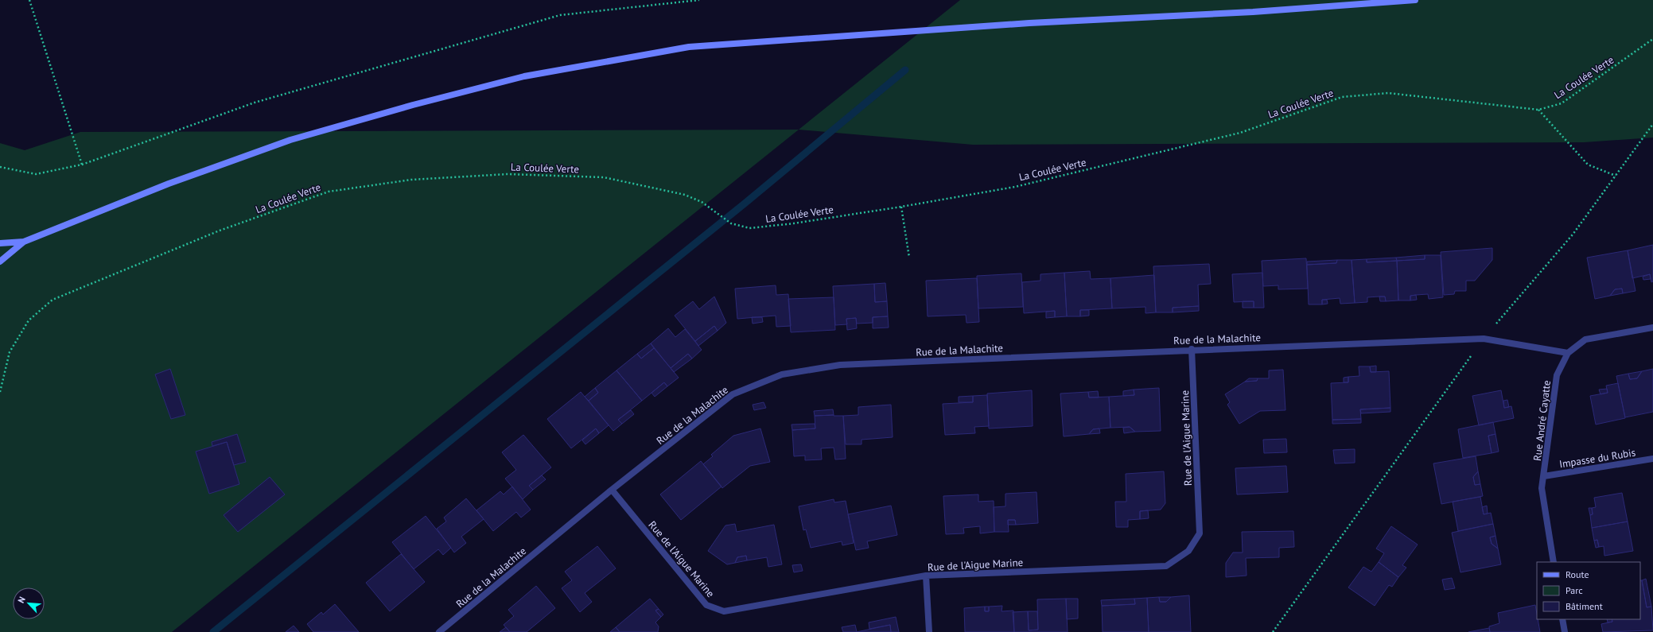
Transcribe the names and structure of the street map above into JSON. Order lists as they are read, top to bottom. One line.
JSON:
{"streets":{"street":["Rue de la Malachite","Rue André Cayatte","Rue de l'Aigue Marine","Impasse du Rubis"],"path":["La Coulée Verte"]},"crossings":[["Rue de la Malachite","Rue André Cayatte"],["Rue de la Malachite","Rue de l'Aigue Marine"],["Rue André Cayatte","Impasse du Rubis"]],"legend":["Route","Parc","Bâtiment"],"north":"top left"}
